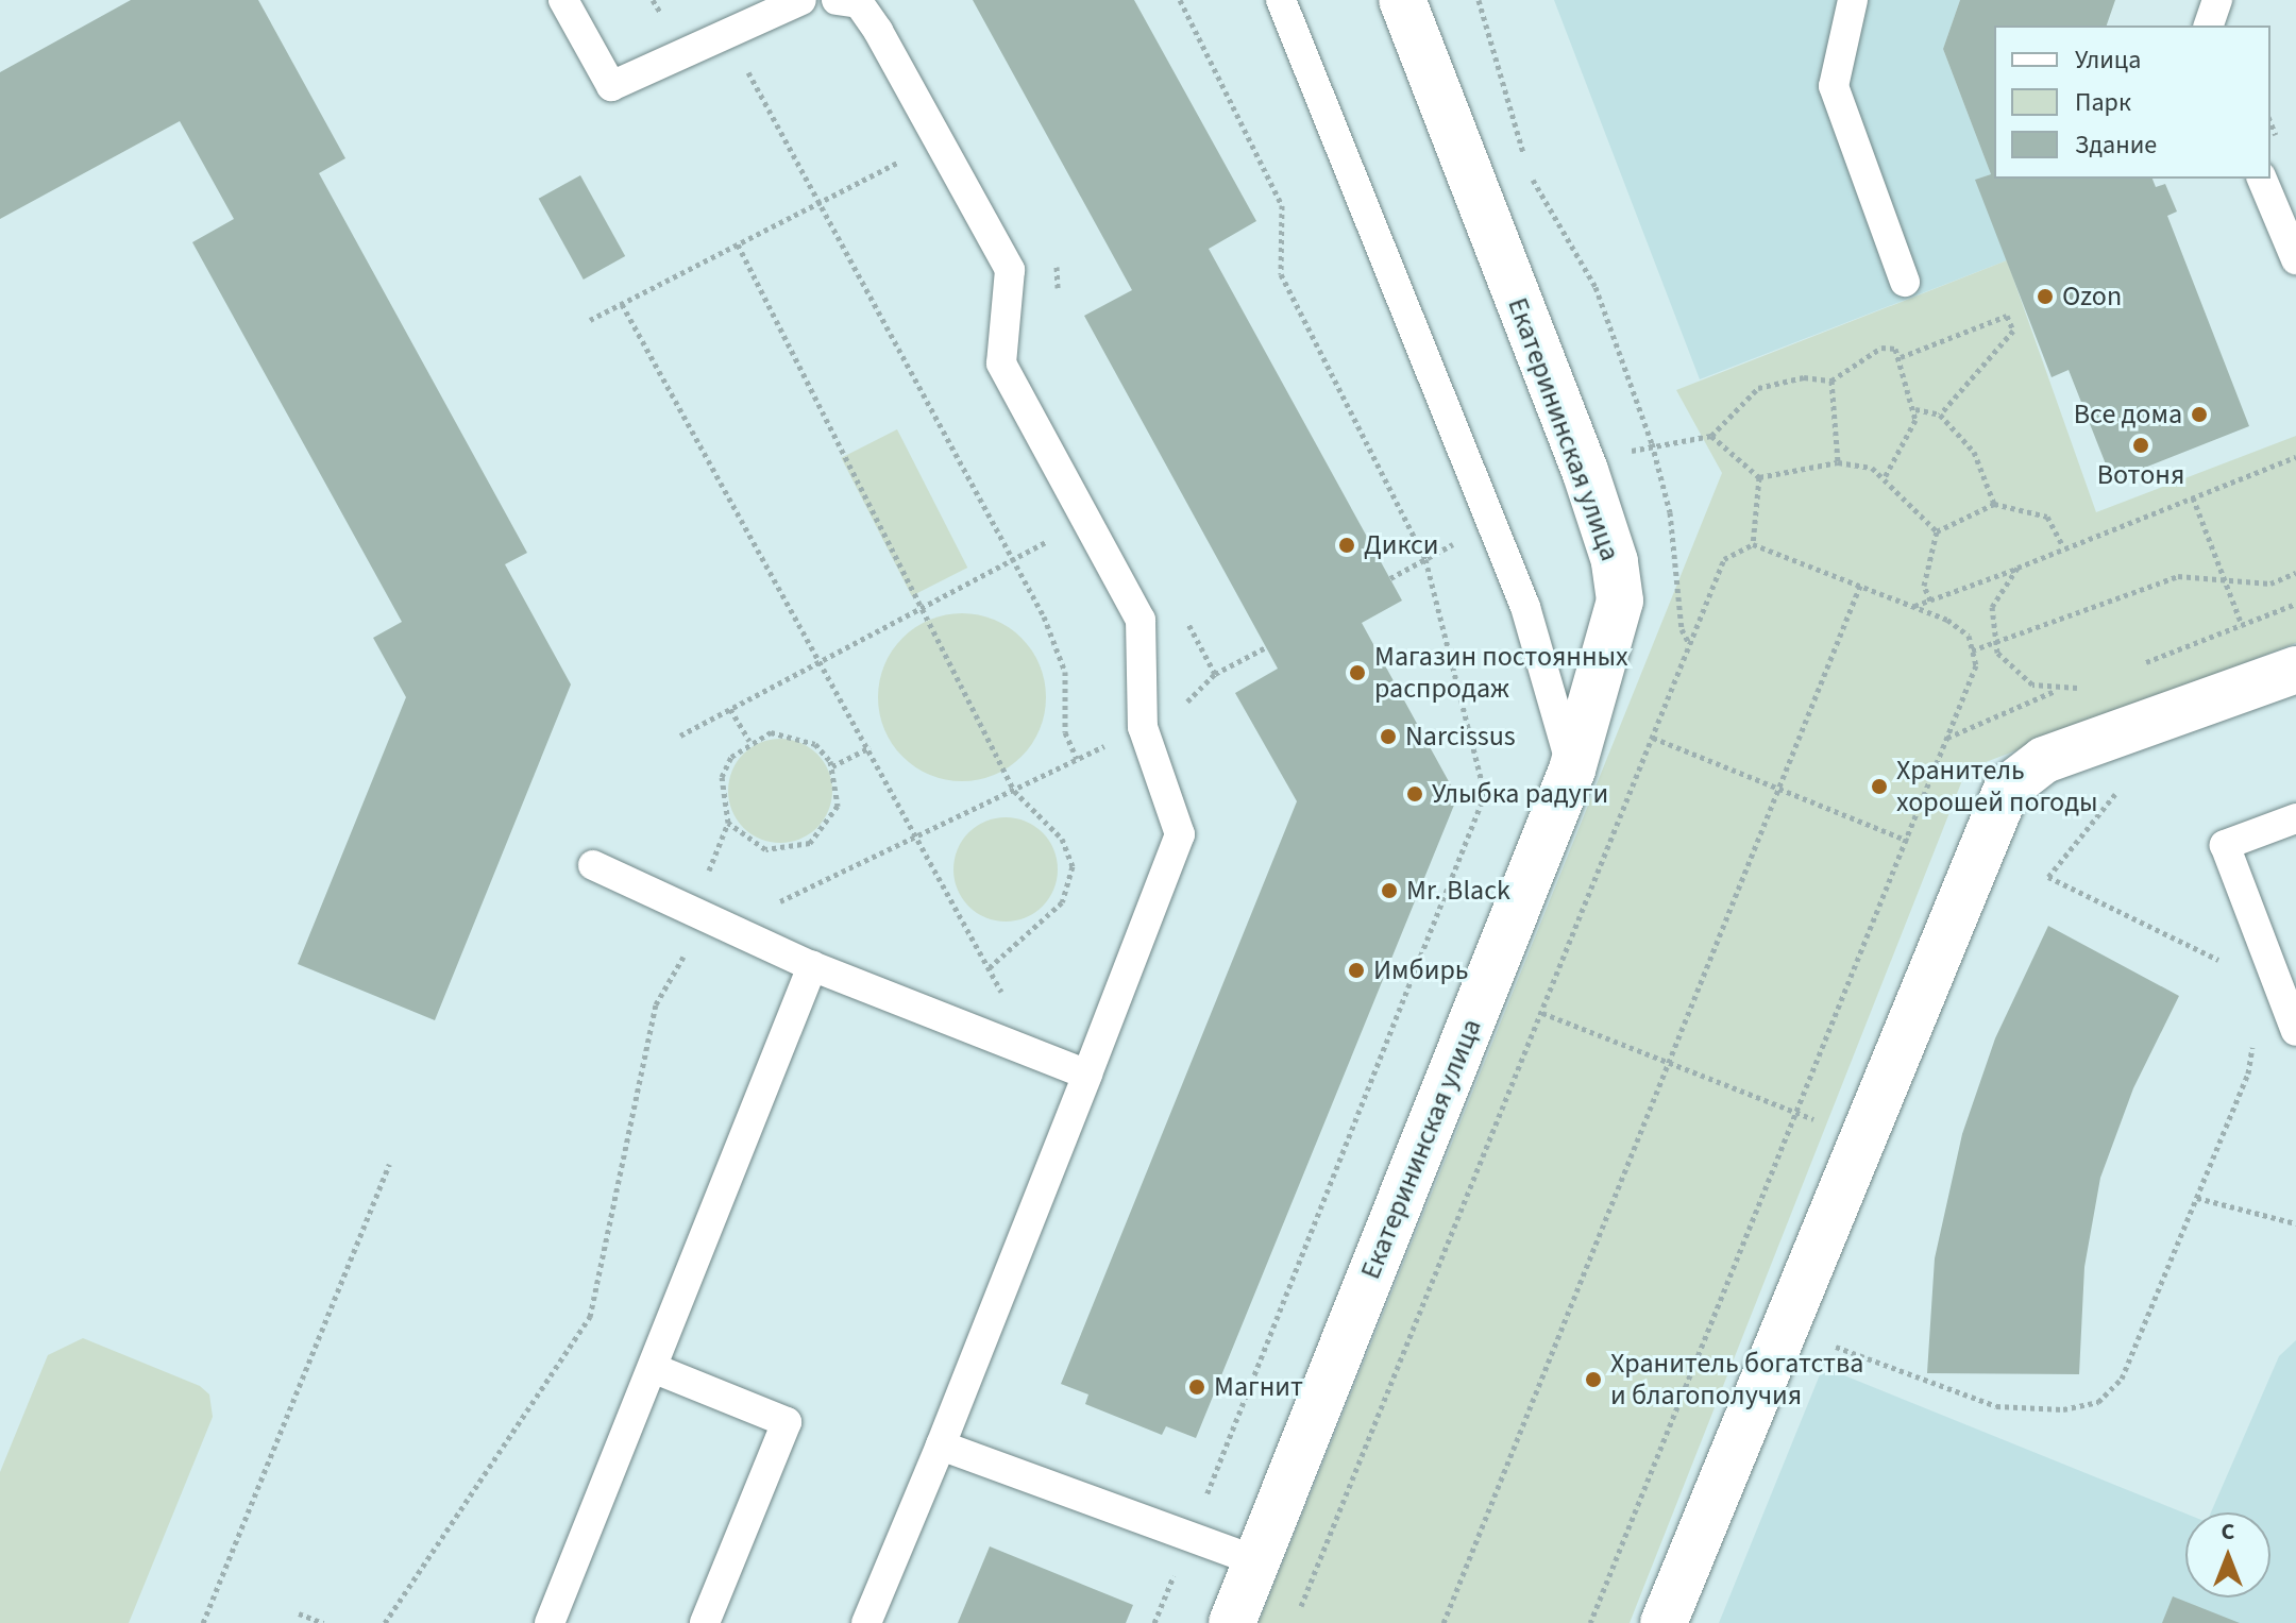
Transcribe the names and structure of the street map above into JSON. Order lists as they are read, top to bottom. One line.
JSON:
{"streets":{"street":["Екатерининская улица"]},"places":["Ozon","Все дома","Вотоня","Дикси","Магазин постоянных распродаж","Narcissus","Хранитель хорошей погоды","Улыбка радуги","Mr. Black","Имбирь","Хранитель богатства и благополучия","Магнит"],"legend":["Улица","Парк","Здание"],"north":"top"}
